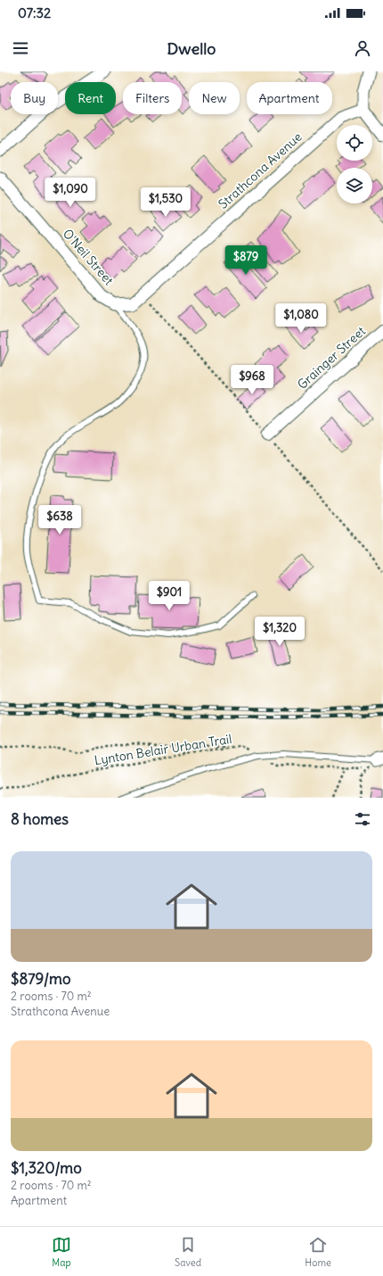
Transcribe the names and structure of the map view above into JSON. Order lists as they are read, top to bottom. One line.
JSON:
{"streets":{"street":["Strathcona Avenue","O'Neil Street","Grainger Street"],"path":["Lynton Belair Urban Trail"]},"crossings":[["Strathcona Avenue","O'Neil Street"]],"page":{"status":"07:32","header":"Dwello","chip":["Buy","Rent","Filters","New","Apartment"],"price":["$1,090","$1,530","$879","$1,080","$968","$638","$901","$1,320"],"heading":"8 homes","list":[{"name":"$879/mo","note":"2 rooms · 70 m² · Strathcona Avenue"},{"name":"$1,320/mo","note":"2 rooms · 70 m² · Apartment"}],"tabs":["Map","Saved","Home"]}}
